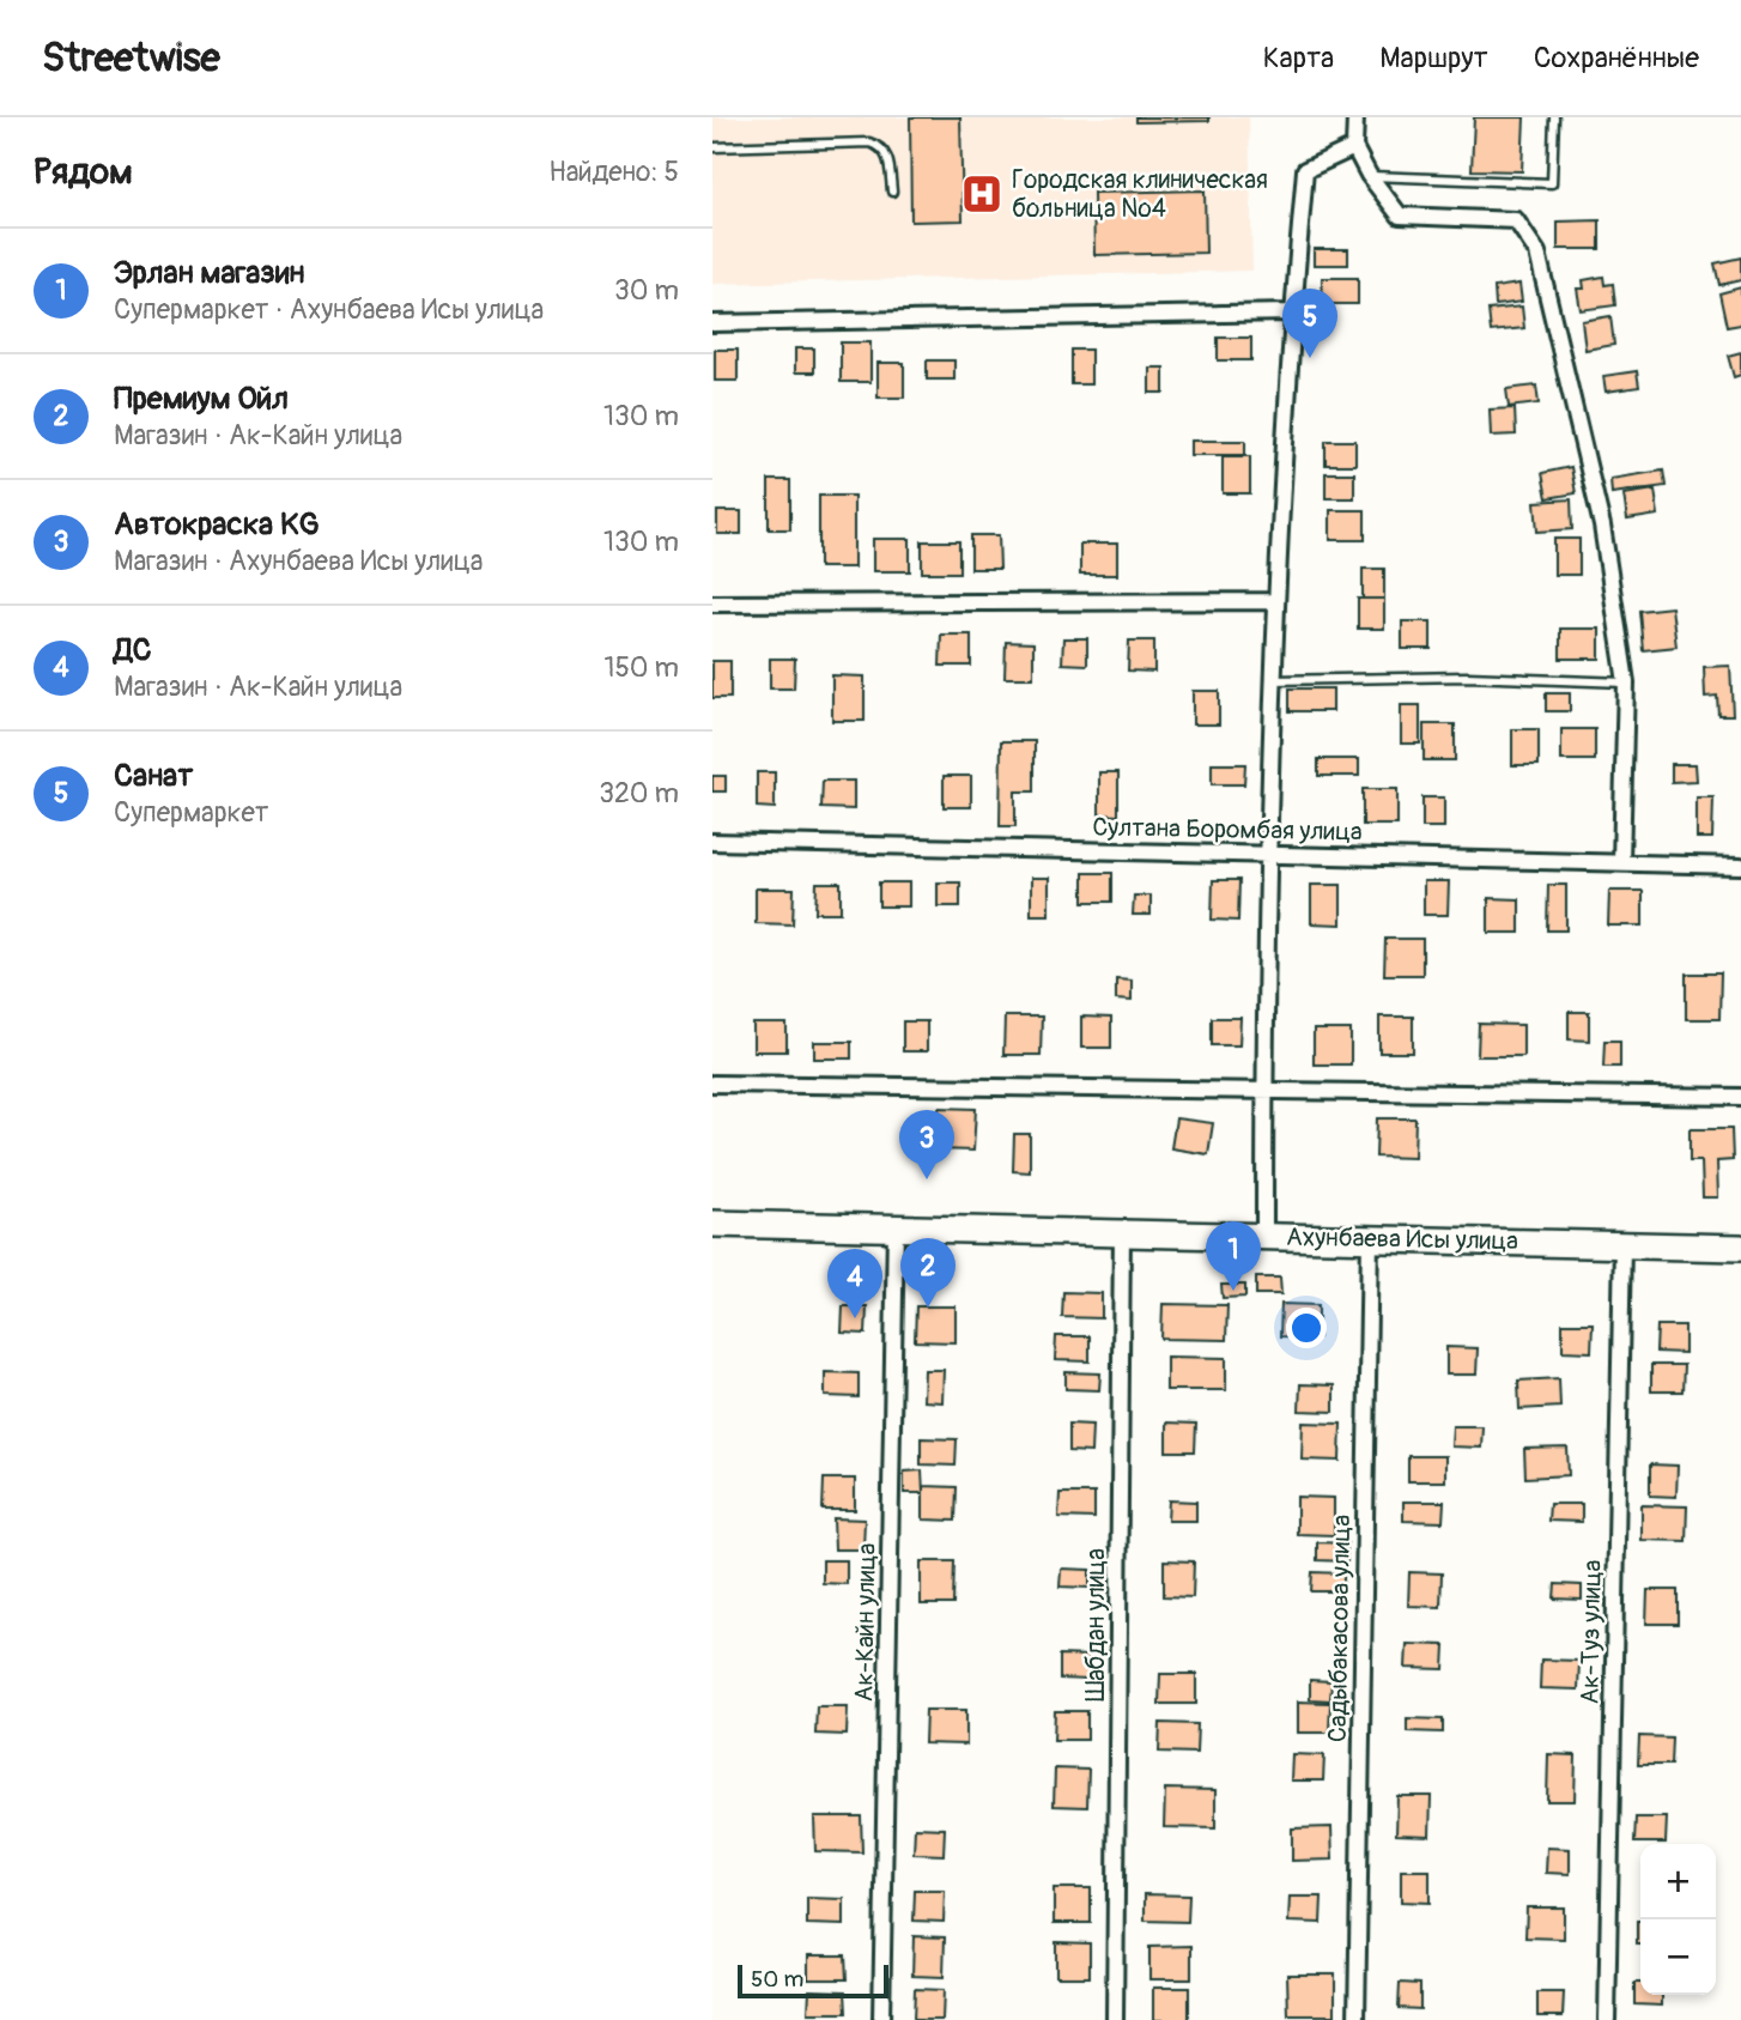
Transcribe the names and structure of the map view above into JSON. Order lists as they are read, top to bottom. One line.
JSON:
{"streets":{"main road":["Ахунбаева Исы улица"],"street":["Султана Боромбая улица","Ак-Кайн улица","Шабдан улица","Садыбакасова улица","Ак-Туз улица"]},"crossings":[["Ахунбаева Исы улица","Ак-Кайн улица"],["Ахунбаева Исы улица","Шабдан улица"],["Ахунбаева Исы улица","Садыбакасова улица"],["Ахунбаева Исы улица","Ак-Туз улица"]],"places":{"hospital":["Городская клиническая больница №4"]},"scale_bar":"50 m","page":{"header":"Streetwise","nav":["Карта","Маршрут","Сохранённые"],"heading":["Рядом","Найдено: 5"],"list":[{"mark":"1","name":"Эрлан магазин","note":"Супермаркет · Ахунбаева Исы улица","value":"30 m"},{"mark":"2","name":"Премиум Ойл","note":"Магазин · Ак-Кайн улица","value":"130 m"},{"mark":"3","name":"Автокраска KG","note":"Магазин · Ахунбаева Исы улица","value":"130 m"},{"mark":"4","name":"ДС","note":"Магазин · Ак-Кайн улица","value":"150 m"},{"mark":"5","name":"Санат","note":"Супермаркет","value":"320 m"}],"pins":["5","3","1","2","4"],"map_buttons":["+","−"],"scale":"50 m"}}
